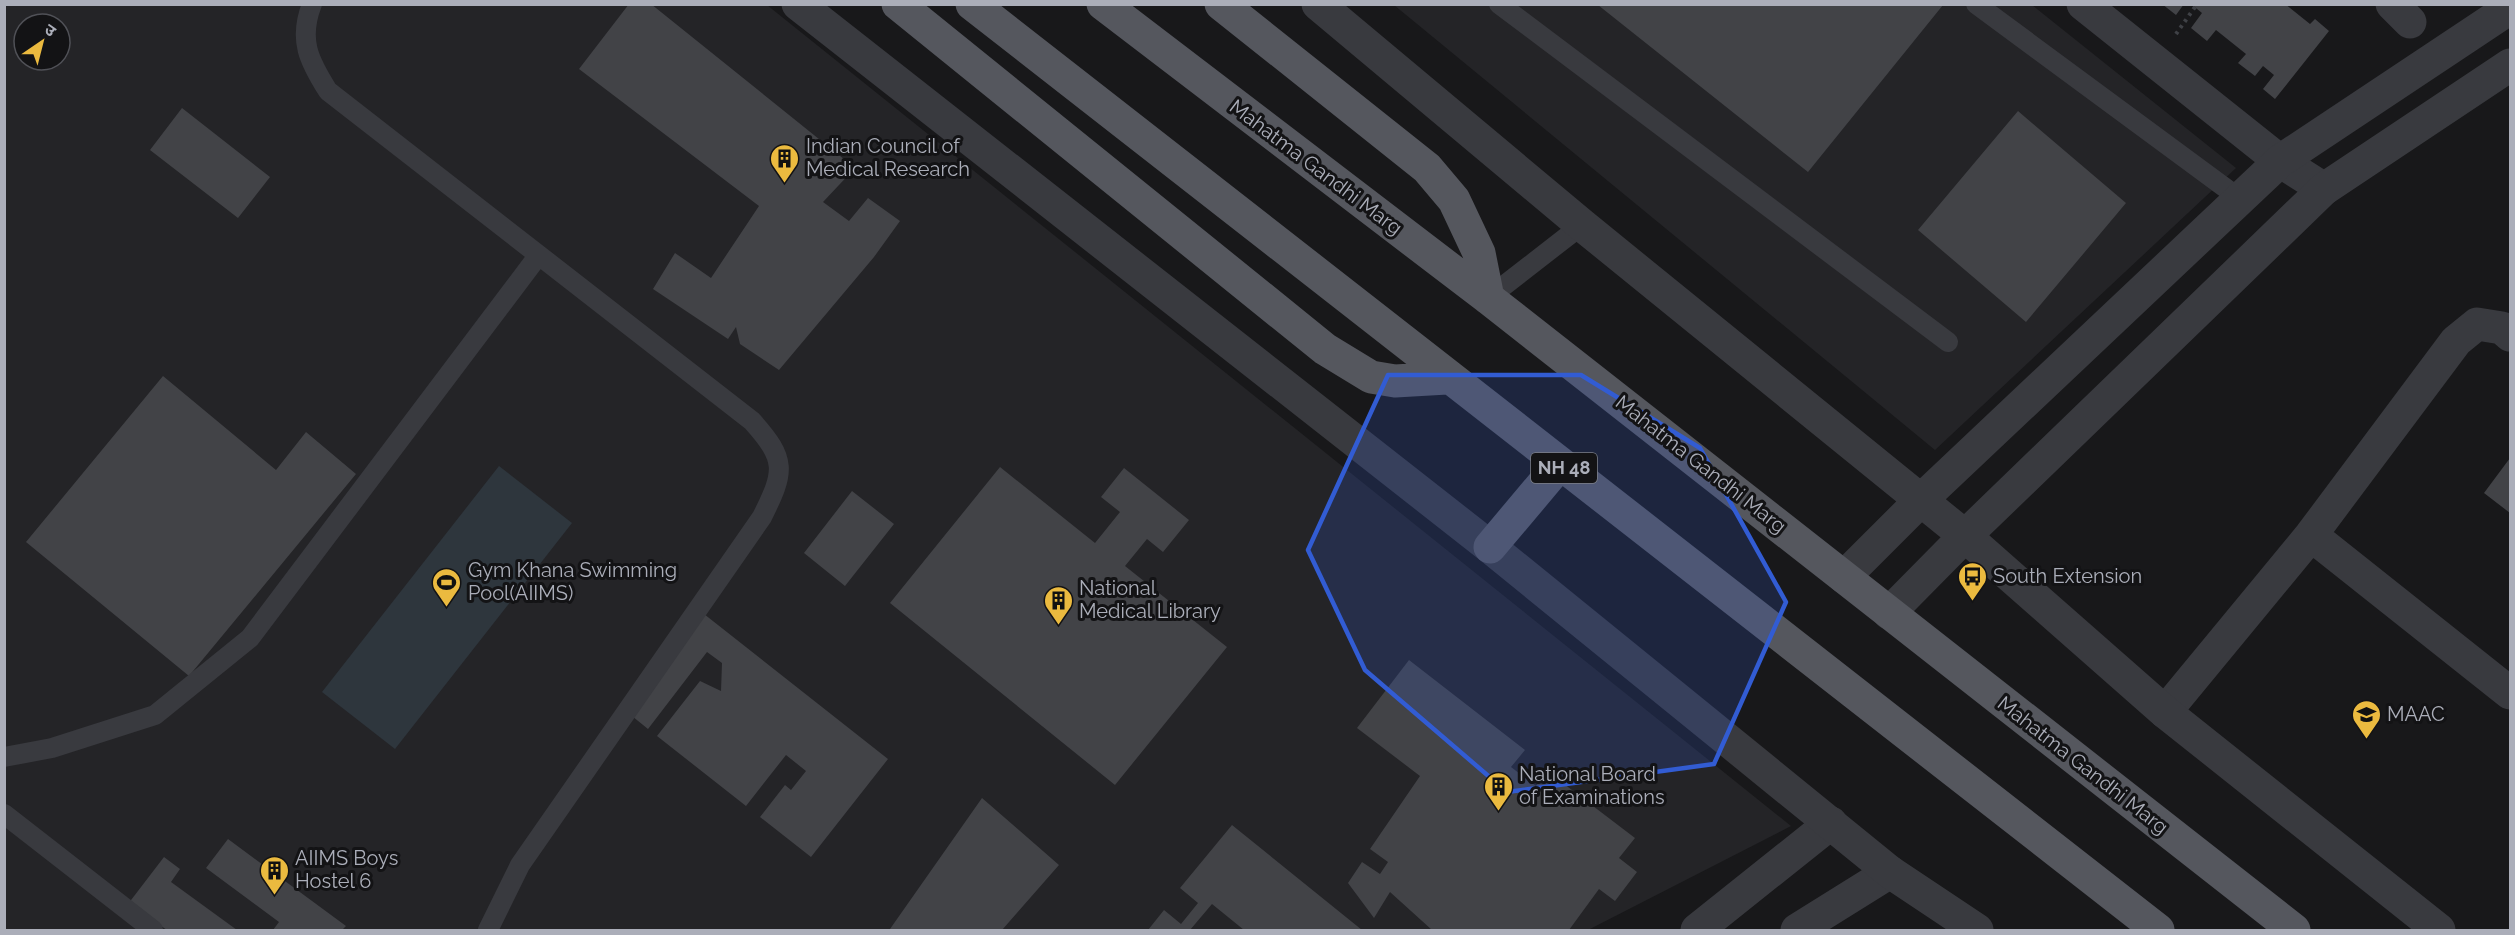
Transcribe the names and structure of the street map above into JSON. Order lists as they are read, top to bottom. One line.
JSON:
{"streets":{"main road":["Mahatma Gandhi Marg","NH 48"]},"places":{"building":["Indian Council of Medical Research","National Medical Library","National Board of Examinations","AIIMS Boys Hostel 6"],"bus stop":["South Extension"],"sports":["Gym Khana Swimming Pool(AIIMS)"],"school or university":["MAAC"]},"north":"top right"}
